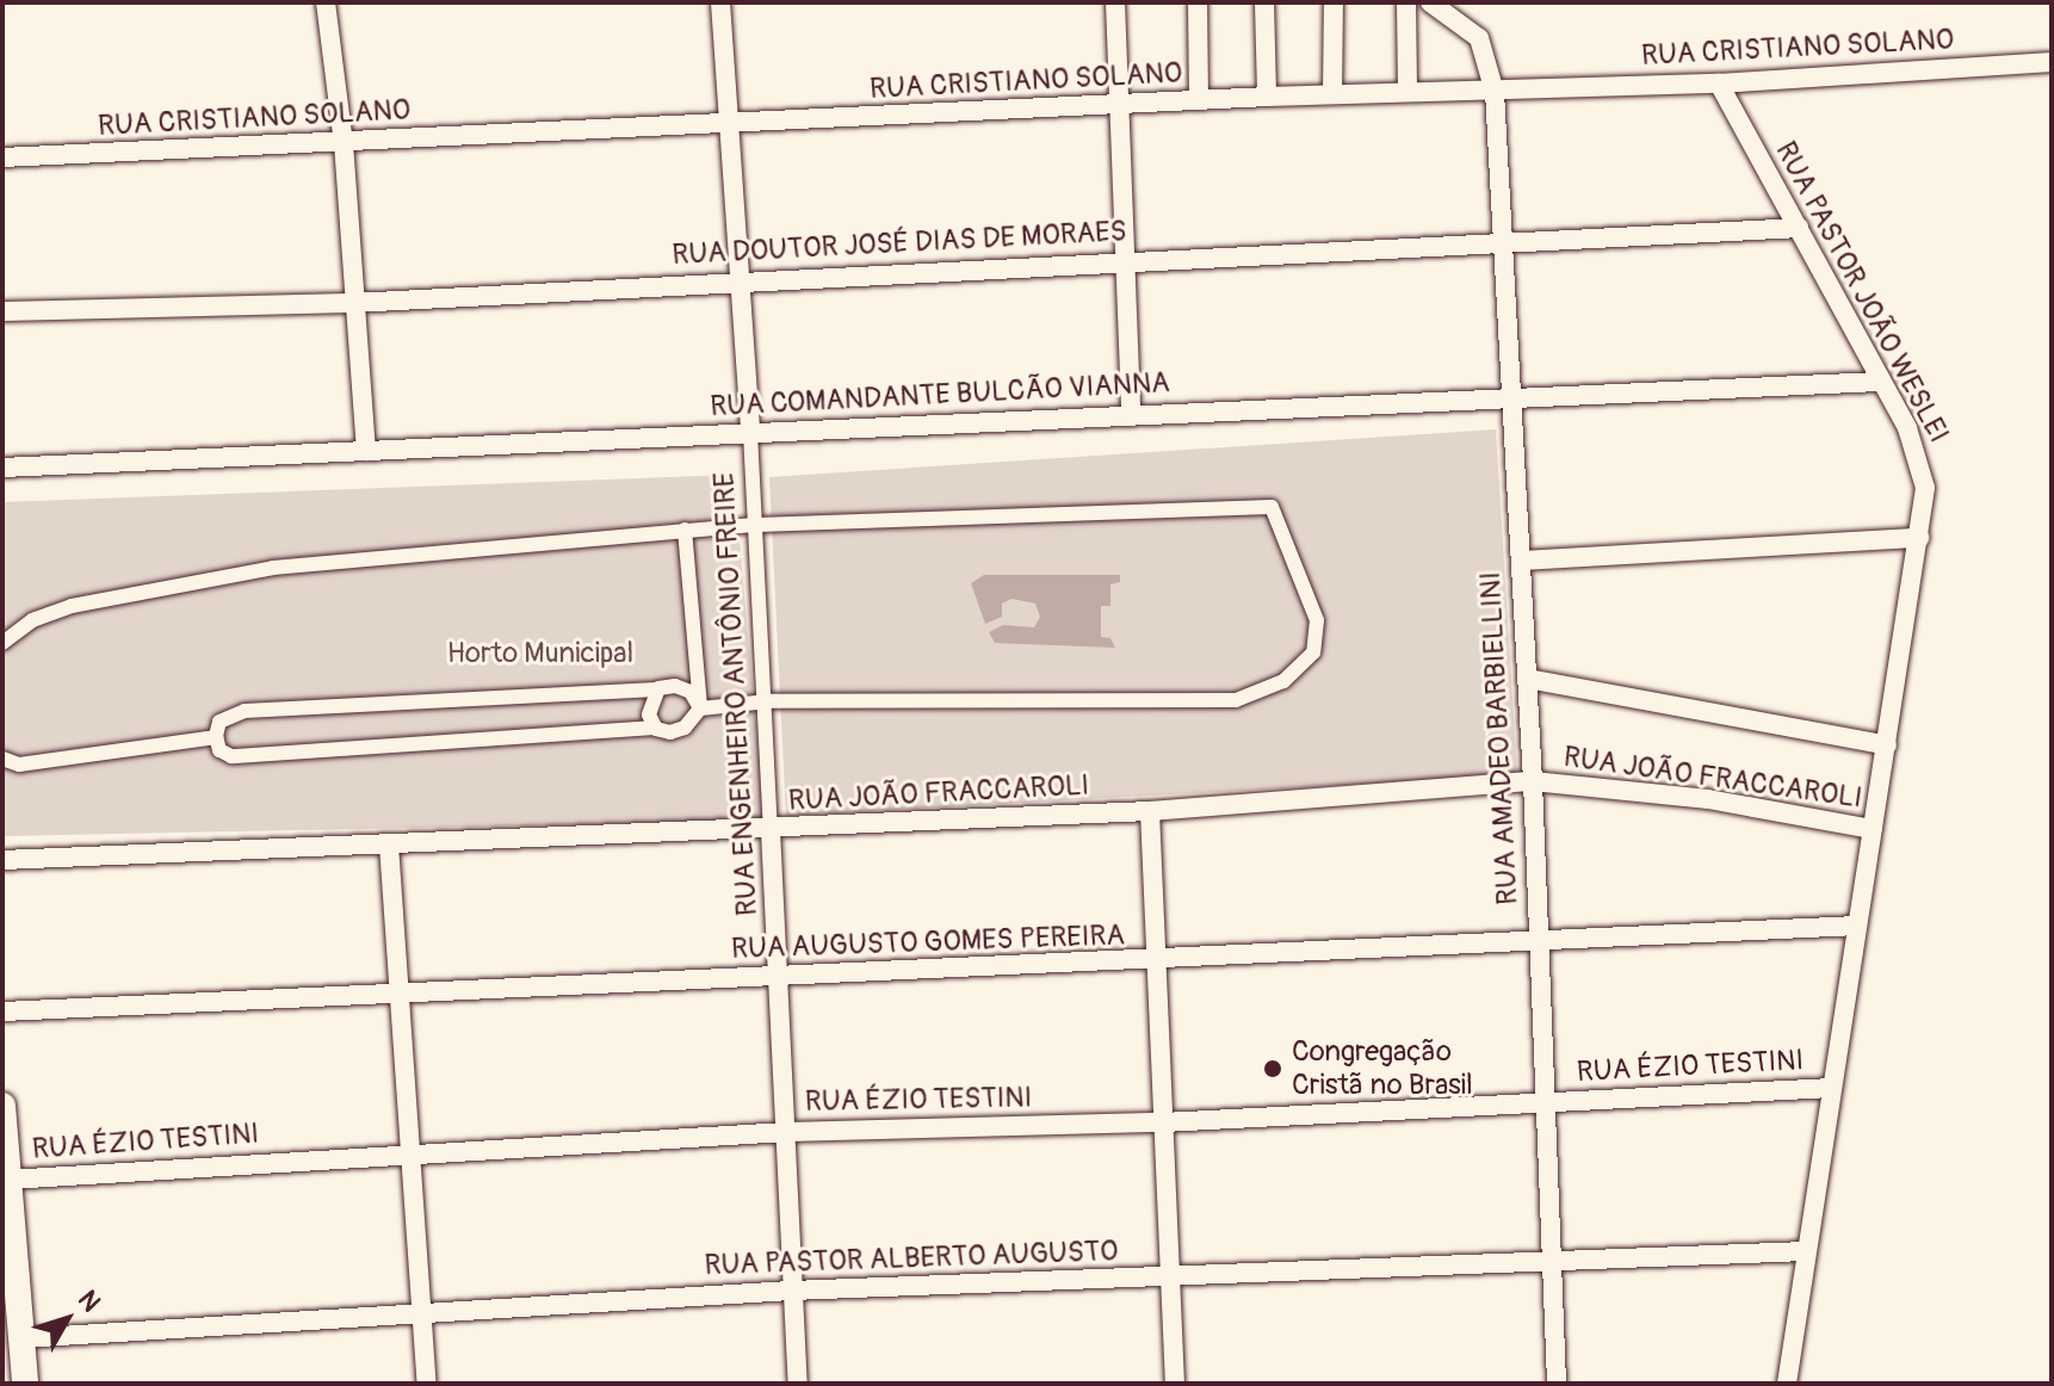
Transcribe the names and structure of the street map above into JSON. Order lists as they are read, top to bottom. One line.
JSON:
{"streets":{"street":["RUA CRISTIANO SOLANO","RUA DOUTOR JOSÉ DIAS DE MORAES","RUA PASTOR JOÃO WESLEI","RUA COMANDANTE BULCÃO VIANNA","RUA ENGENHEIRO ANTÔNIO FREIRE","RUA AMADEO BARBIELLINI","RUA JOÃO FRACCAROLI","RUA AUGUSTO GOMES PEREIRA","RUA ÉZIO TESTINI","RUA PASTOR ALBERTO AUGUSTO"]},"crossings":[["RUA CRISTIANO SOLANO","RUA PASTOR JOÃO WESLEI"],["RUA CRISTIANO SOLANO","RUA ENGENHEIRO ANTÔNIO FREIRE"],["RUA CRISTIANO SOLANO","RUA AMADEO BARBIELLINI"],["RUA DOUTOR JOSÉ DIAS DE MORAES","RUA PASTOR JOÃO WESLEI"],["RUA DOUTOR JOSÉ DIAS DE MORAES","RUA ENGENHEIRO ANTÔNIO FREIRE"],["RUA DOUTOR JOSÉ DIAS DE MORAES","RUA AMADEO BARBIELLINI"],["RUA PASTOR JOÃO WESLEI","RUA COMANDANTE BULCÃO VIANNA"],["RUA PASTOR JOÃO WESLEI","RUA JOÃO FRACCAROLI"],["RUA PASTOR JOÃO WESLEI","RUA AUGUSTO GOMES PEREIRA"],["RUA PASTOR JOÃO WESLEI","RUA ÉZIO TESTINI"],["RUA PASTOR JOÃO WESLEI","RUA PASTOR ALBERTO AUGUSTO"],["RUA COMANDANTE BULCÃO VIANNA","RUA ENGENHEIRO ANTÔNIO FREIRE"],["RUA COMANDANTE BULCÃO VIANNA","RUA AMADEO BARBIELLINI"],["RUA ENGENHEIRO ANTÔNIO FREIRE","RUA JOÃO FRACCAROLI"],["RUA ENGENHEIRO ANTÔNIO FREIRE","RUA AUGUSTO GOMES PEREIRA"],["RUA ENGENHEIRO ANTÔNIO FREIRE","RUA ÉZIO TESTINI"],["RUA ENGENHEIRO ANTÔNIO FREIRE","RUA PASTOR ALBERTO AUGUSTO"],["RUA AMADEO BARBIELLINI","RUA JOÃO FRACCAROLI"],["RUA AMADEO BARBIELLINI","RUA AUGUSTO GOMES PEREIRA"],["RUA AMADEO BARBIELLINI","RUA ÉZIO TESTINI"],["RUA AMADEO BARBIELLINI","RUA PASTOR ALBERTO AUGUSTO"]],"parks":["Horto Municipal"],"places":["Congregação Cristã no Brasil"],"north":"top right"}
